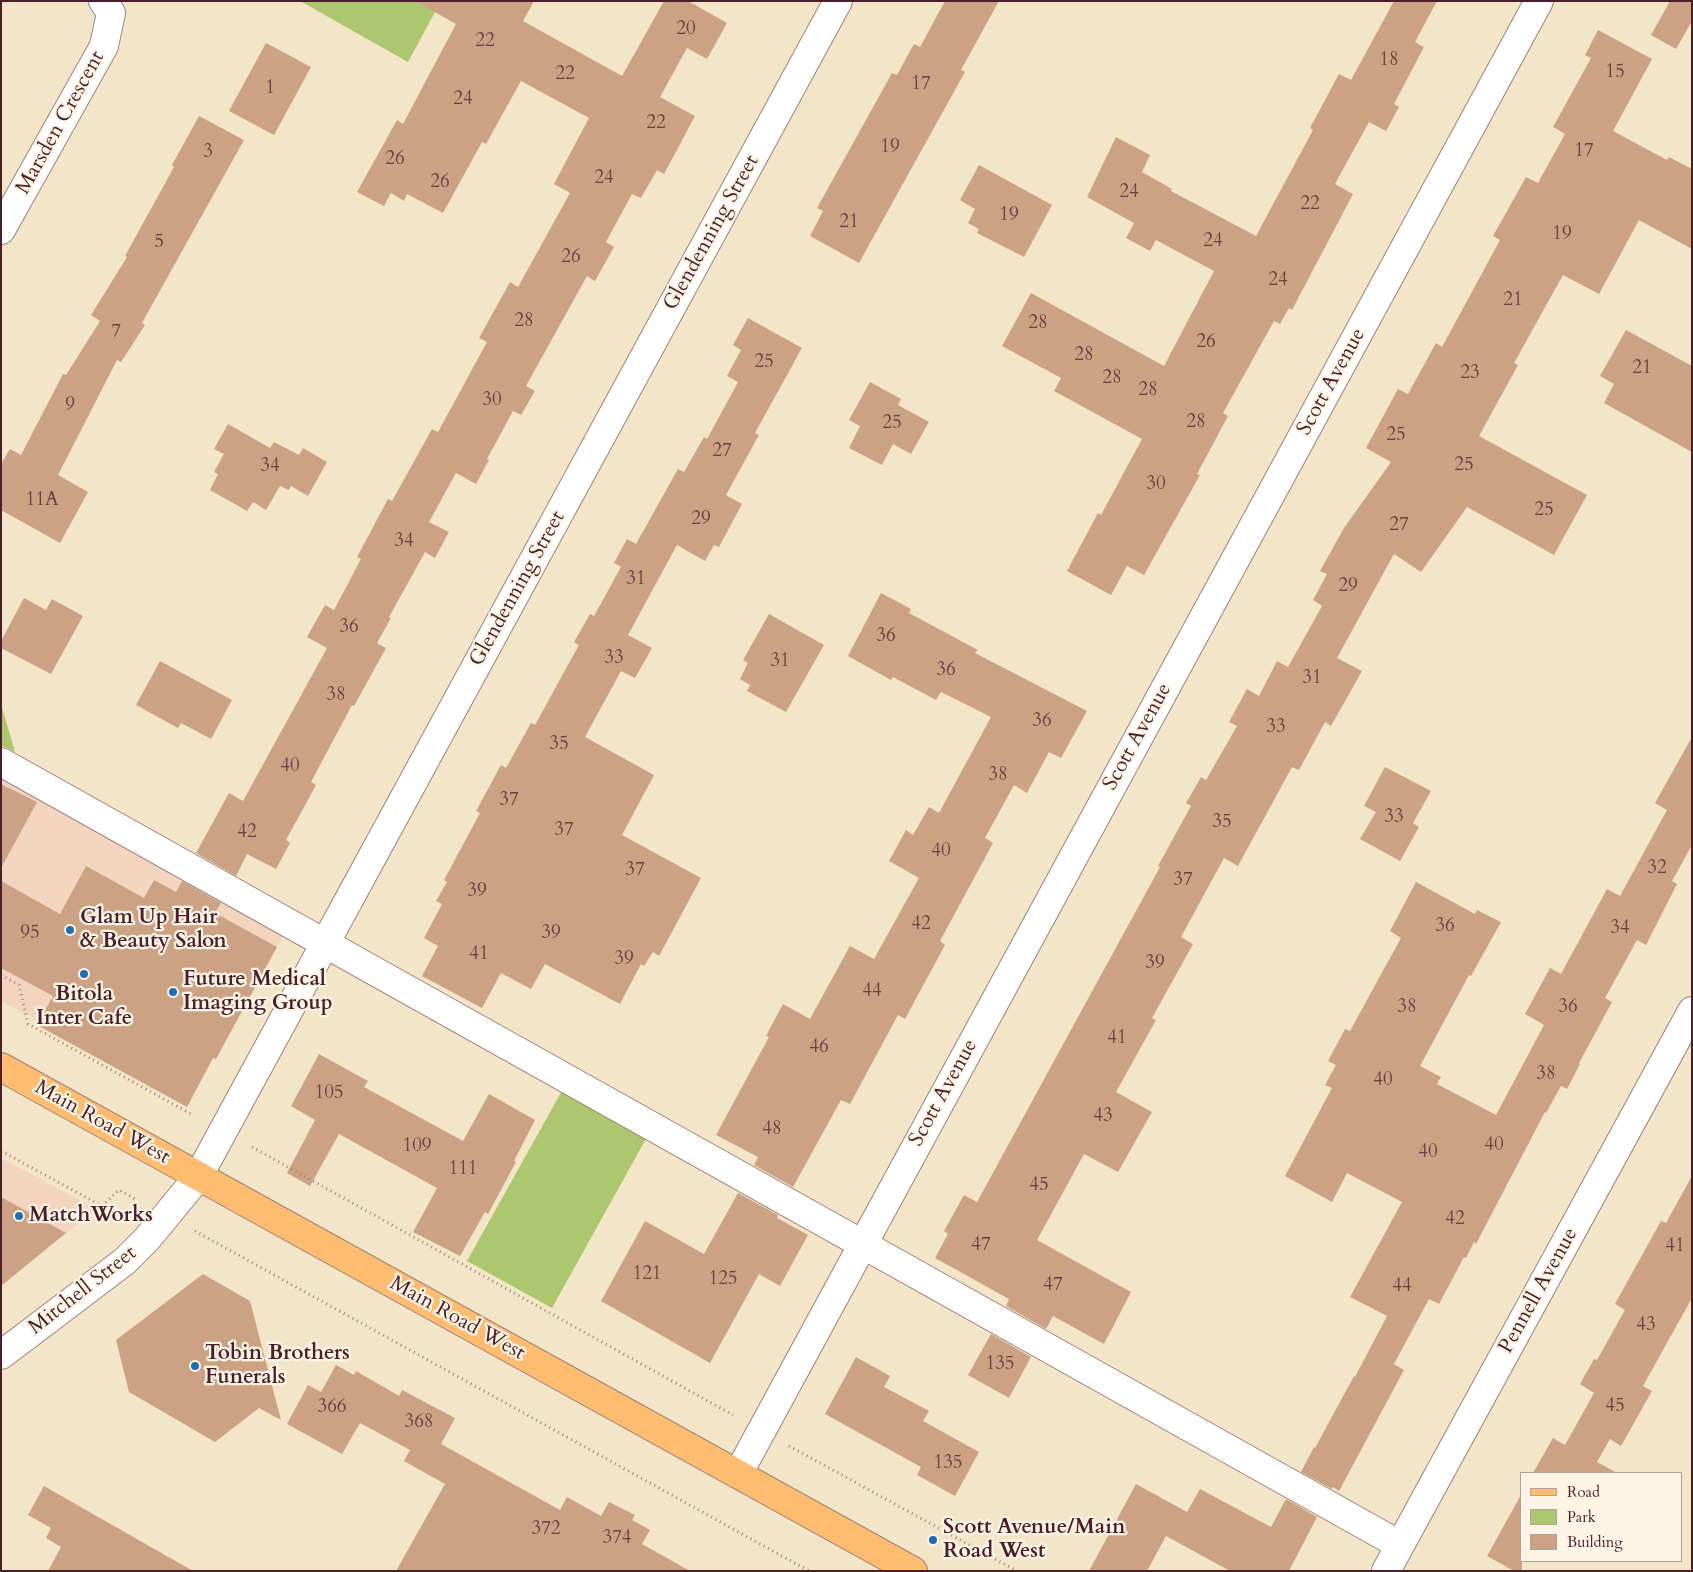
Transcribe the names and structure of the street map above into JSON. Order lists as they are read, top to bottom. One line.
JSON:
{"streets":{"main road":["Main Road West"],"street":["Marsden Crescent","Glendenning Street","Scott Avenue","Mitchell Street","Pennell Avenue"]},"crossings":[["Glendenning Street","Main Road West"],["Glendenning Street","Mitchell Street"],["Scott Avenue","Main Road West"],["Main Road West","Mitchell Street"]],"places":["Glam Up Hair & Beauty Salon","Bitola Inter Cafe","Future Medical Imaging Group","MatchWorks","Tobin Brothers Funerals","Scott Avenue/Main Road West"],"house_numbers":["20","22","18","15","22","17","1","24","22","19","17","3","26","24","26","24","22","19","21","19","24","5","26","24","21","28","28","7","26","28","25","21","23","28","28","30","9","28","25","25","27","25","34","30","11A","25","29","27","34","31","29","36","36","33","31","36","31","38","36","33","35","40","38","37","33","35","37","42","40","32","37","37","39","42","36","34","95","39","41","39","39","44","38","36","41","46","38","40","105","43","48","40","109","40","111","45","42","47","41","121","125","47","44","43","135","45","366","368","135","372","374"],"legend":["Road","Park","Building"]}
